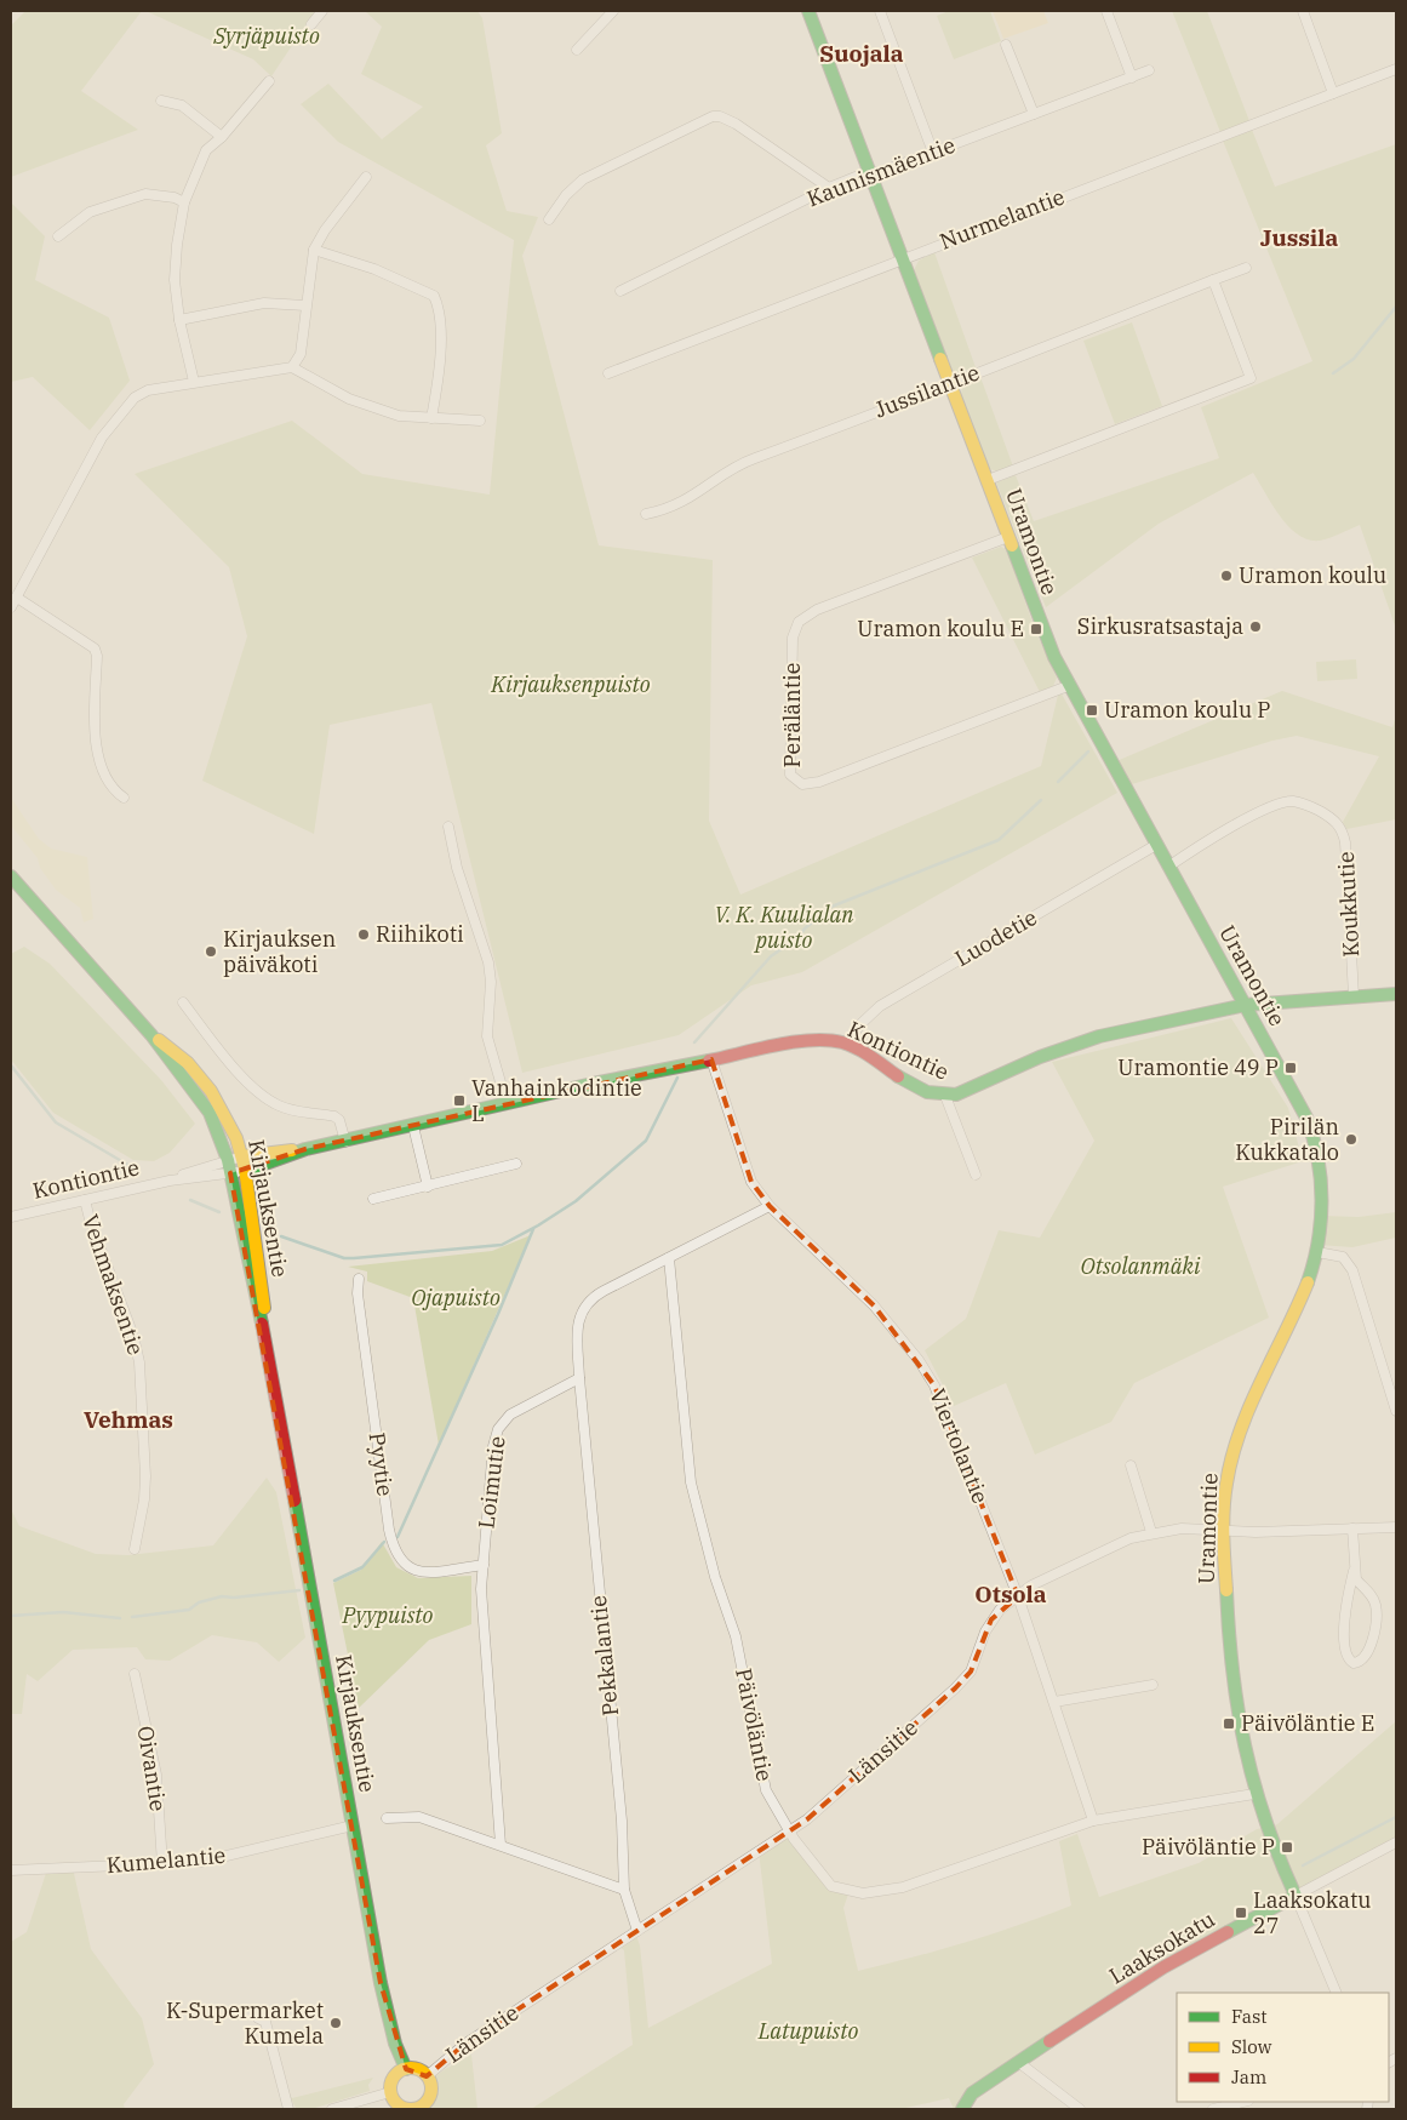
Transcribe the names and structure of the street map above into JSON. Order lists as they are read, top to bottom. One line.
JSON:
{"streets":{"street":["Kaunismäentie","Nurmelantie","Jussilantie","Uramontie","Peräläntie","Koukkutie","Luodetie","Kontiontie","Kirjauksentie","Vehmaksentie","Viertolantie","Pyytie","Loimutie","Pekkalantie","Päivöläntie","Länsitie","Oivantie","Kumelantie","Laaksokatu"]},"crossings":[["Kaunismäentie","Uramontie"],["Nurmelantie","Uramontie"],["Jussilantie","Uramontie"],["Uramontie","Peräläntie"],["Uramontie","Koukkutie"],["Uramontie","Luodetie"],["Uramontie","Kontiontie"],["Uramontie","Päivöläntie"],["Uramontie","Länsitie"],["Uramontie","Laaksokatu"],["Koukkutie","Kontiontie"],["Luodetie","Kontiontie"],["Kontiontie","Kirjauksentie"],["Kontiontie","Vehmaksentie"],["Kontiontie","Viertolantie"],["Kirjauksentie","Länsitie"],["Kirjauksentie","Kumelantie"],["Viertolantie","Päivöläntie"],["Viertolantie","Länsitie"],["Pyytie","Loimutie"],["Loimutie","Pekkalantie"],["Pekkalantie","Länsitie"],["Päivöläntie","Länsitie"],["Oivantie","Kumelantie"]],"districts":["Suojala","Jussila","Vehmas","Otsola"],"parks":["Syrjäpuisto","Kirjauksenpuisto","V. K. Kuulialan puisto","Otsolanmäki","Ojapuisto","Pyypuisto","Latupuisto"],"places":{"other":["Uramon koulu","Sirkusratsastaja","Riihikoti","Kirjauksen päiväkoti","Pirilän Kukkatalo","K-Supermarket Kumela"],"transit":["Uramon koulu E","Uramon koulu P","Uramontie 49 P","Vanhainkodintie L","Päivöläntie E","Päivöläntie P","Laaksokatu 27"]},"legend":["Fast","Slow","Jam"]}
